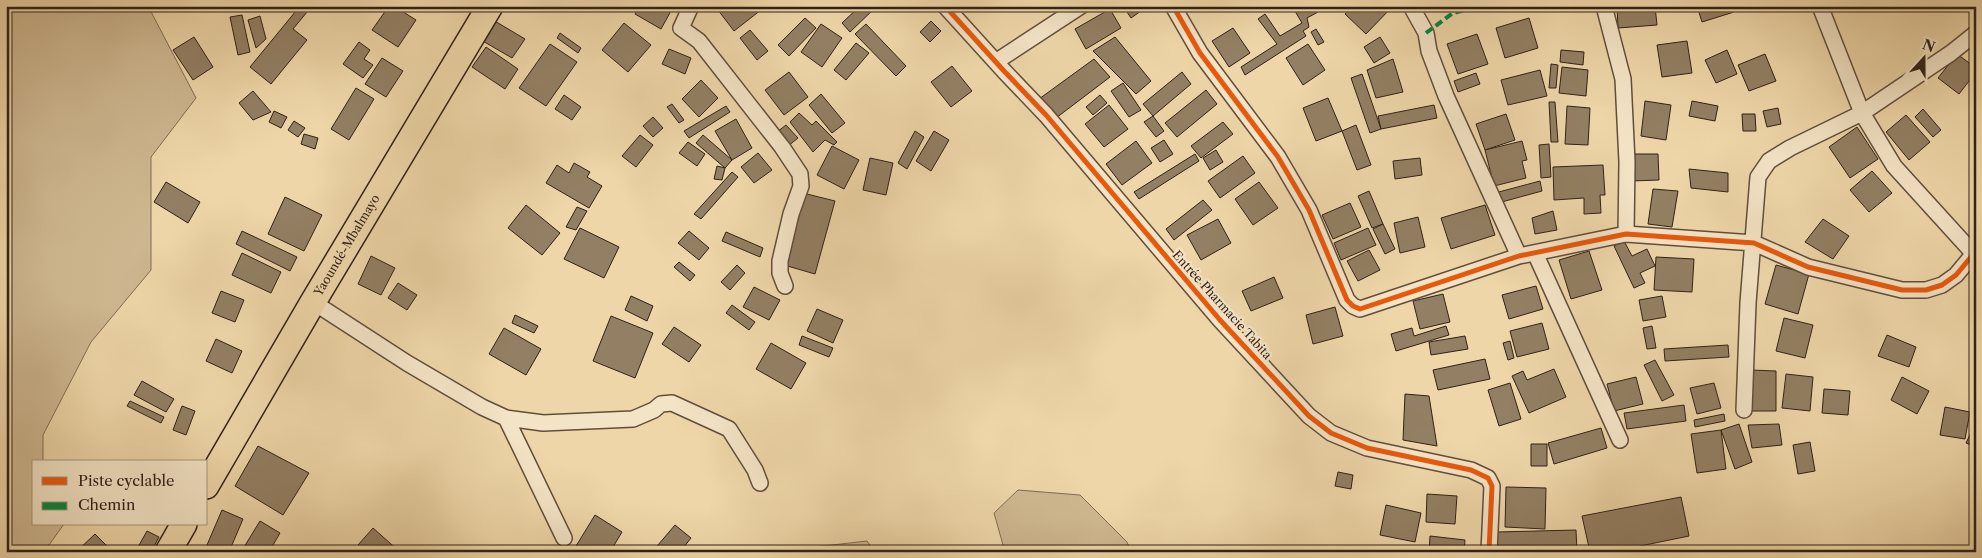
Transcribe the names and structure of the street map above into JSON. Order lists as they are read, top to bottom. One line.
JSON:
{"streets":{"highway":["Yaoundé-Mbalmayo"],"street":["Entrée Pharmacie Tabita"]},"legend":["Piste cyclable","Chemin"],"north":"top"}
